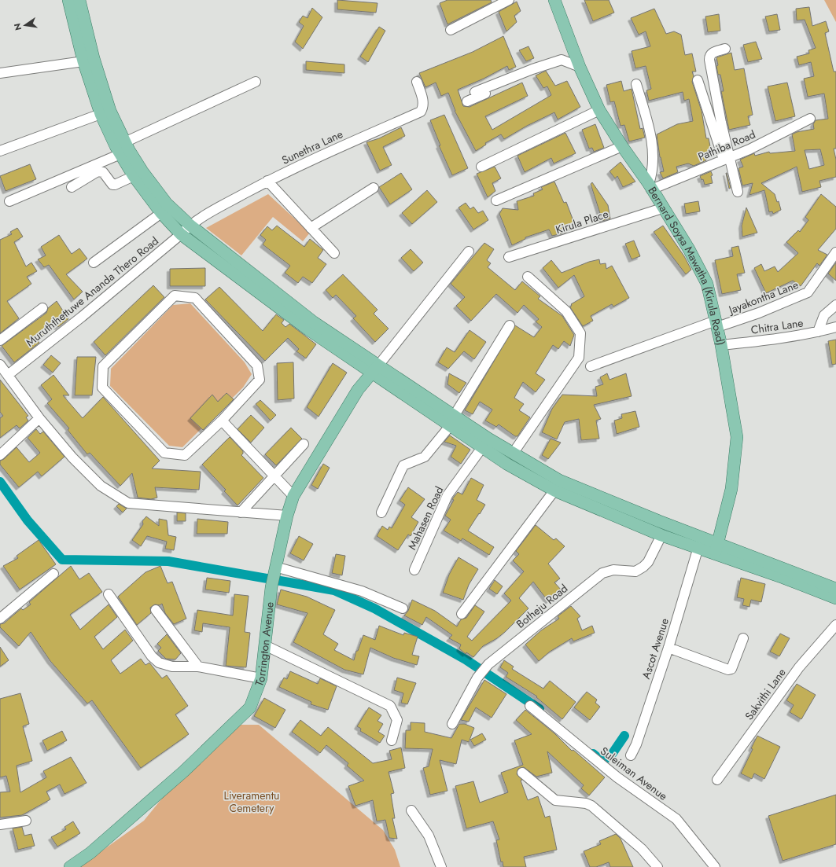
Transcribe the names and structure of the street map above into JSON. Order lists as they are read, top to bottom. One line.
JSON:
{"streets":{"main road":["Bernard Soysa Mawatha (Kirula Road)","Torrington Avenue"],"street":["Pathiba Road","Sunethra Lane","Kirula Place","Muruththettuwe Ananda Thero Road","Jayakontha Lane","Chitra Lane","Mahasen Road","Botheju Road","Ascot Avenue","Sakvithi Lane","Suleiman Avenue"]},"crossings":[["Pathiba Road","Bernard Soysa Mawatha (Kirula Road)"],["Sunethra Lane","Muruththettuwe Ananda Thero Road"],["Kirula Place","Bernard Soysa Mawatha (Kirula Road)"],["Bernard Soysa Mawatha (Kirula Road)","Jayakontha Lane"],["Bernard Soysa Mawatha (Kirula Road)","Chitra Lane"]],"parks":["Liveramentu Cemetery"],"north":"left"}
